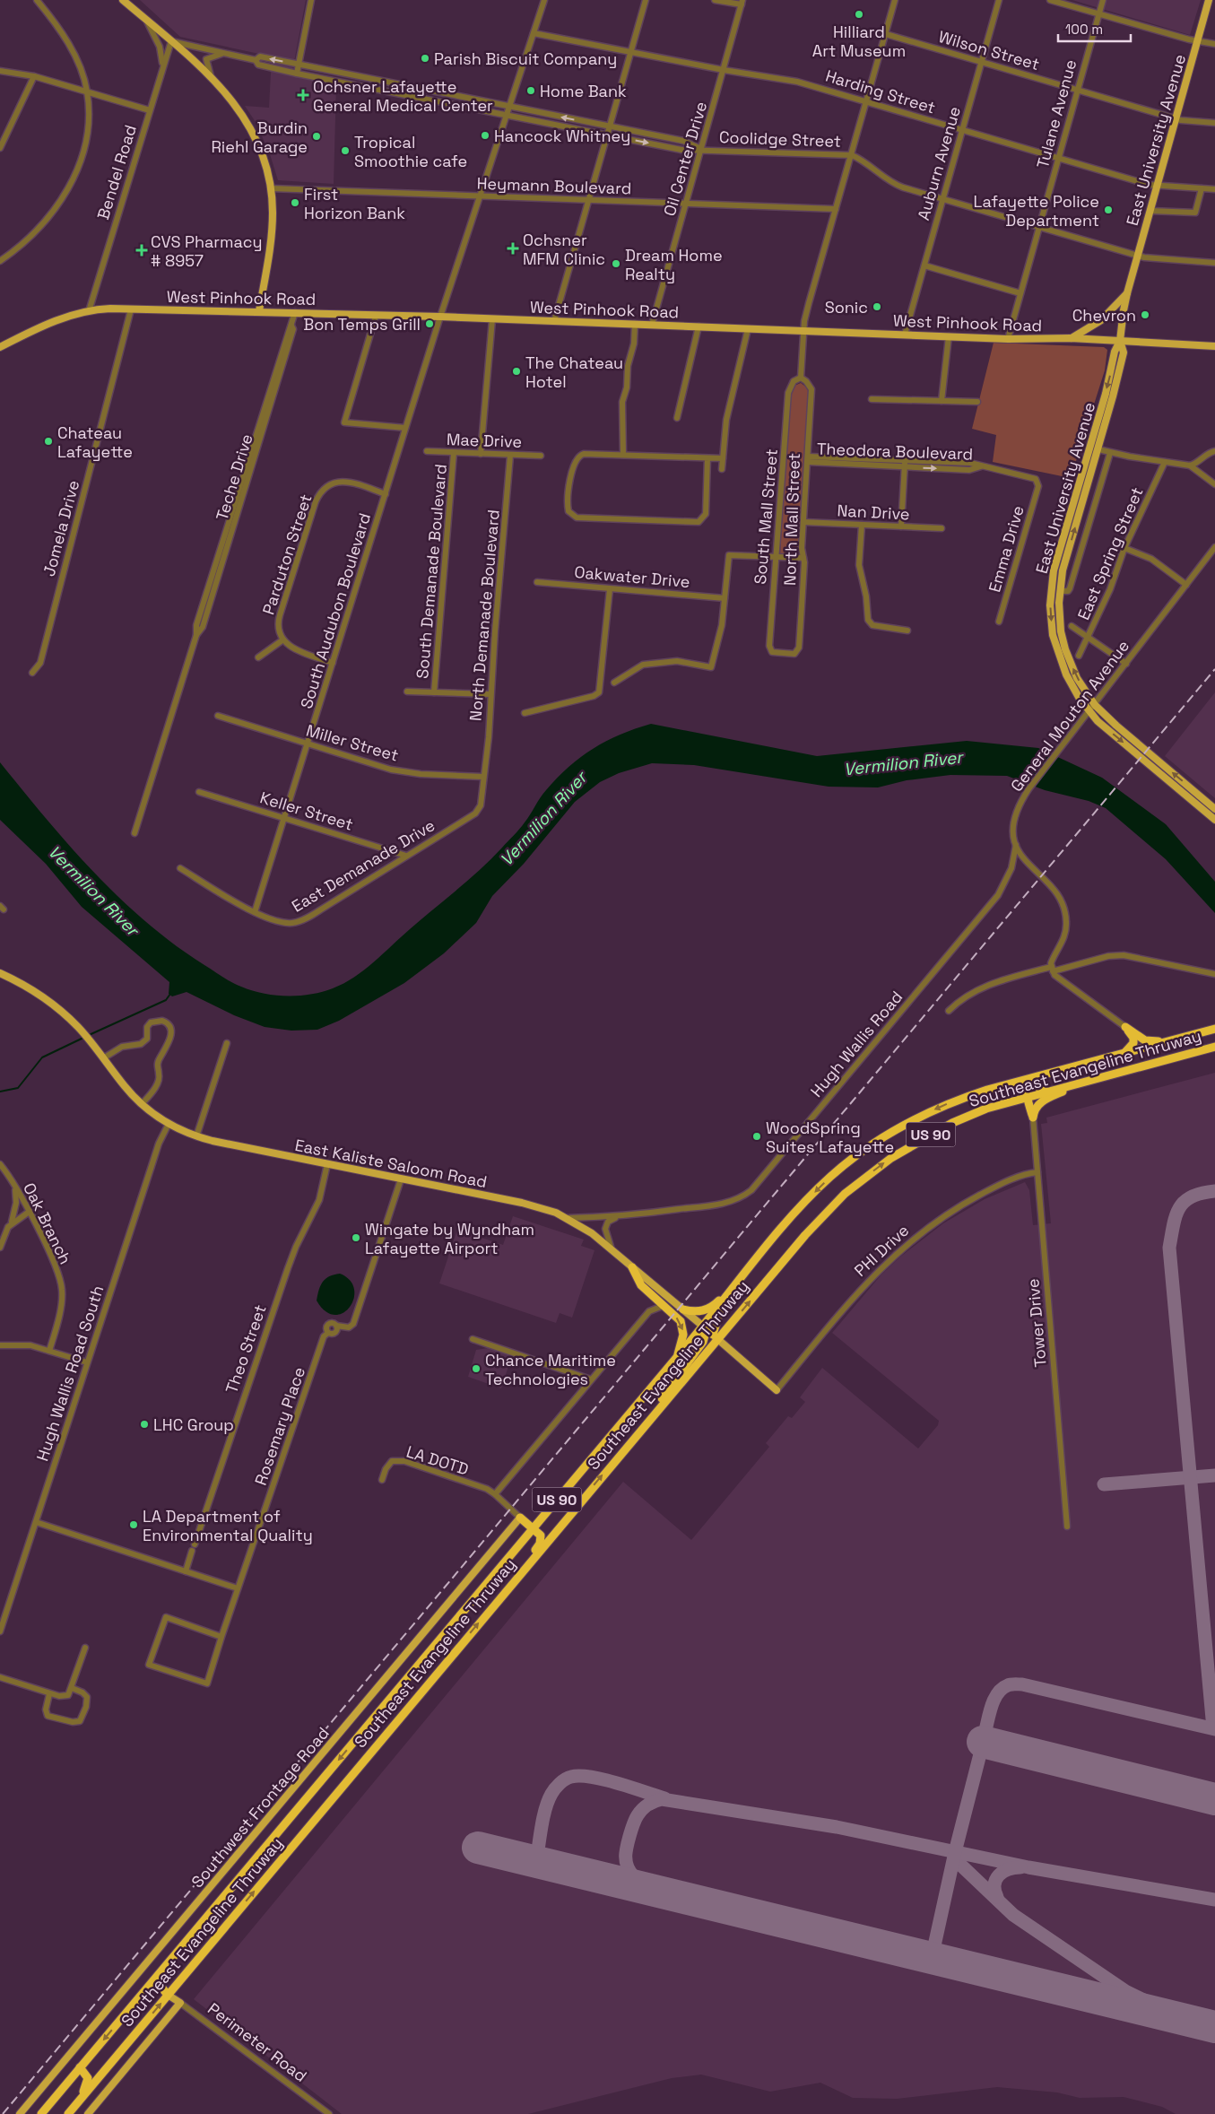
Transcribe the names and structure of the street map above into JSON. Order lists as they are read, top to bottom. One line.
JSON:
{"streets":{"highway":["Southeast Evangeline Thruway","US 90"],"main road":["East University Avenue","West Pinhook Road","East Kaliste Saloom Road","Southwest Frontage Road","Perimeter Road"],"street":["Wilson Street","Harding Street","Tulane Avenue","Coolidge Street","Oil Center Drive","Auburn Avenue","Bendel Road","Heymann Boulevard","Mae Drive","Theodora Boulevard","Teche Drive","Nan Drive","South Mall Street","North Mall Street","Jomela Drive","Emma Drive","East Spring Street","Parduton Street","South Demanade Boulevard","Oakwater Drive","South Audubon Boulevard","North Demanade Boulevard","General Mouton Avenue","Miller Street","Keller Street","East Demanade Drive","Hugh Wallis Road","Oak Branch","PHI Drive","Tower Drive","Theo Street","Hugh Wallis Road South","Rosemary Place","LA DOTD"]},"crossings":[["Wilson Street","Tulane Avenue"],["Wilson Street","East University Avenue"],["Wilson Street","Auburn Avenue"],["Harding Street","Tulane Avenue"],["Harding Street","East University Avenue"],["Harding Street","Oil Center Drive"],["Harding Street","Auburn Avenue"],["Harding Street","South Audubon Boulevard"],["Tulane Avenue","Coolidge Street"],["Tulane Avenue","West Pinhook Road"],["Coolidge Street","East University Avenue"],["Coolidge Street","Oil Center Drive"],["Coolidge Street","Auburn Avenue"],["Coolidge Street","Bendel Road"],["Coolidge Street","South Audubon Boulevard"],["East University Avenue","West Pinhook Road"],["East University Avenue","General Mouton Avenue"],["Oil Center Drive","Heymann Boulevard"],["Oil Center Drive","West Pinhook Road"],["Auburn Avenue","West Pinhook Road"],["Bendel Road","West Pinhook Road"],["Heymann Boulevard","South Audubon Boulevard"],["West Pinhook Road","Teche Drive"],["West Pinhook Road","Jomela Drive"],["West Pinhook Road","South Audubon Boulevard"],["Mae Drive","South Demanade Boulevard"],["Mae Drive","North Demanade Boulevard"],["Theodora Boulevard","North Mall Street"],["Theodora Boulevard","Emma Drive"],["Nan Drive","North Mall Street"],["South Mall Street","North Mall Street"],["Parduton Street","South Audubon Boulevard"],["South Audubon Boulevard","Miller Street"],["South Audubon Boulevard","Keller Street"],["South Audubon Boulevard","East Demanade Drive"],["North Demanade Boulevard","Miller Street"],["North Demanade Boulevard","East Demanade Drive"],["General Mouton Avenue","Hugh Wallis Road"],["Miller Street","East Demanade Drive"],["Keller Street","East Demanade Drive"],["Hugh Wallis Road","East Kaliste Saloom Road"],["Southeast Evangeline Thruway","US 90"],["Southeast Evangeline Thruway","East Kaliste Saloom Road"],["Southeast Evangeline Thruway","Perimeter Road"],["US 90","East Kaliste Saloom Road"],["East Kaliste Saloom Road","PHI Drive"],["East Kaliste Saloom Road","Theo Street"],["East Kaliste Saloom Road","Hugh Wallis Road South"],["East Kaliste Saloom Road","Rosemary Place"],["PHI Drive","Tower Drive"]],"water":["Vermilion River"],"places":{"other":["Hilliard Art Museum","Parish Biscuit Company","Home Bank","Hancock Whitney","Burdin Riehl Garage","Tropical Smoothie cafe","First Horizon Bank","Lafayette Police Department","Dream Home Realty","Sonic","Chevron","Bon Temps Grill","The Chateau Hotel","Chateau Lafayette","WoodSpring Suites Lafayette","Wingate by Wyndham Lafayette Airport","Chance Maritime Technologies","LHC Group","LA Department of Environmental Quality"],"health":["Ochsner Lafayette General Medical Center","Ochsner MFM Clinic","CVS Pharmacy # 8957"]},"scale_bar":"100 m"}
